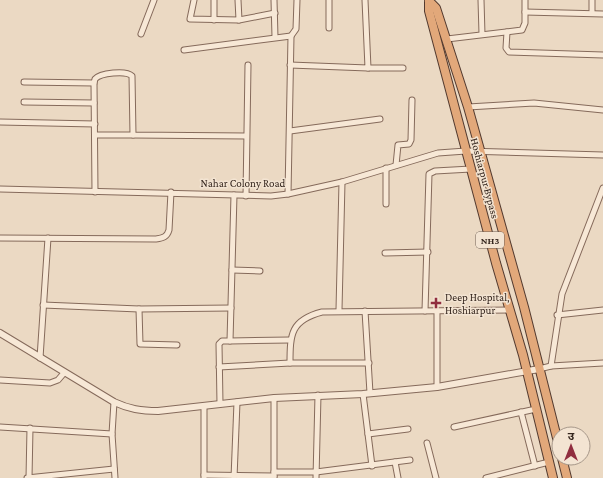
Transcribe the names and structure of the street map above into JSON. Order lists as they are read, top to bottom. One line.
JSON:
{"streets":{"highway":["Hoshiarpur Bypass","NH3"],"street":["Nahar Colony Road"]},"crossings":[["Hoshiarpur Bypass","Nahar Colony Road"],["Hoshiarpur Bypass","NH3"],["Nahar Colony Road","NH3"]],"places":{"health":["Deep Hospital, Hoshiarpur"]},"north":"top"}
